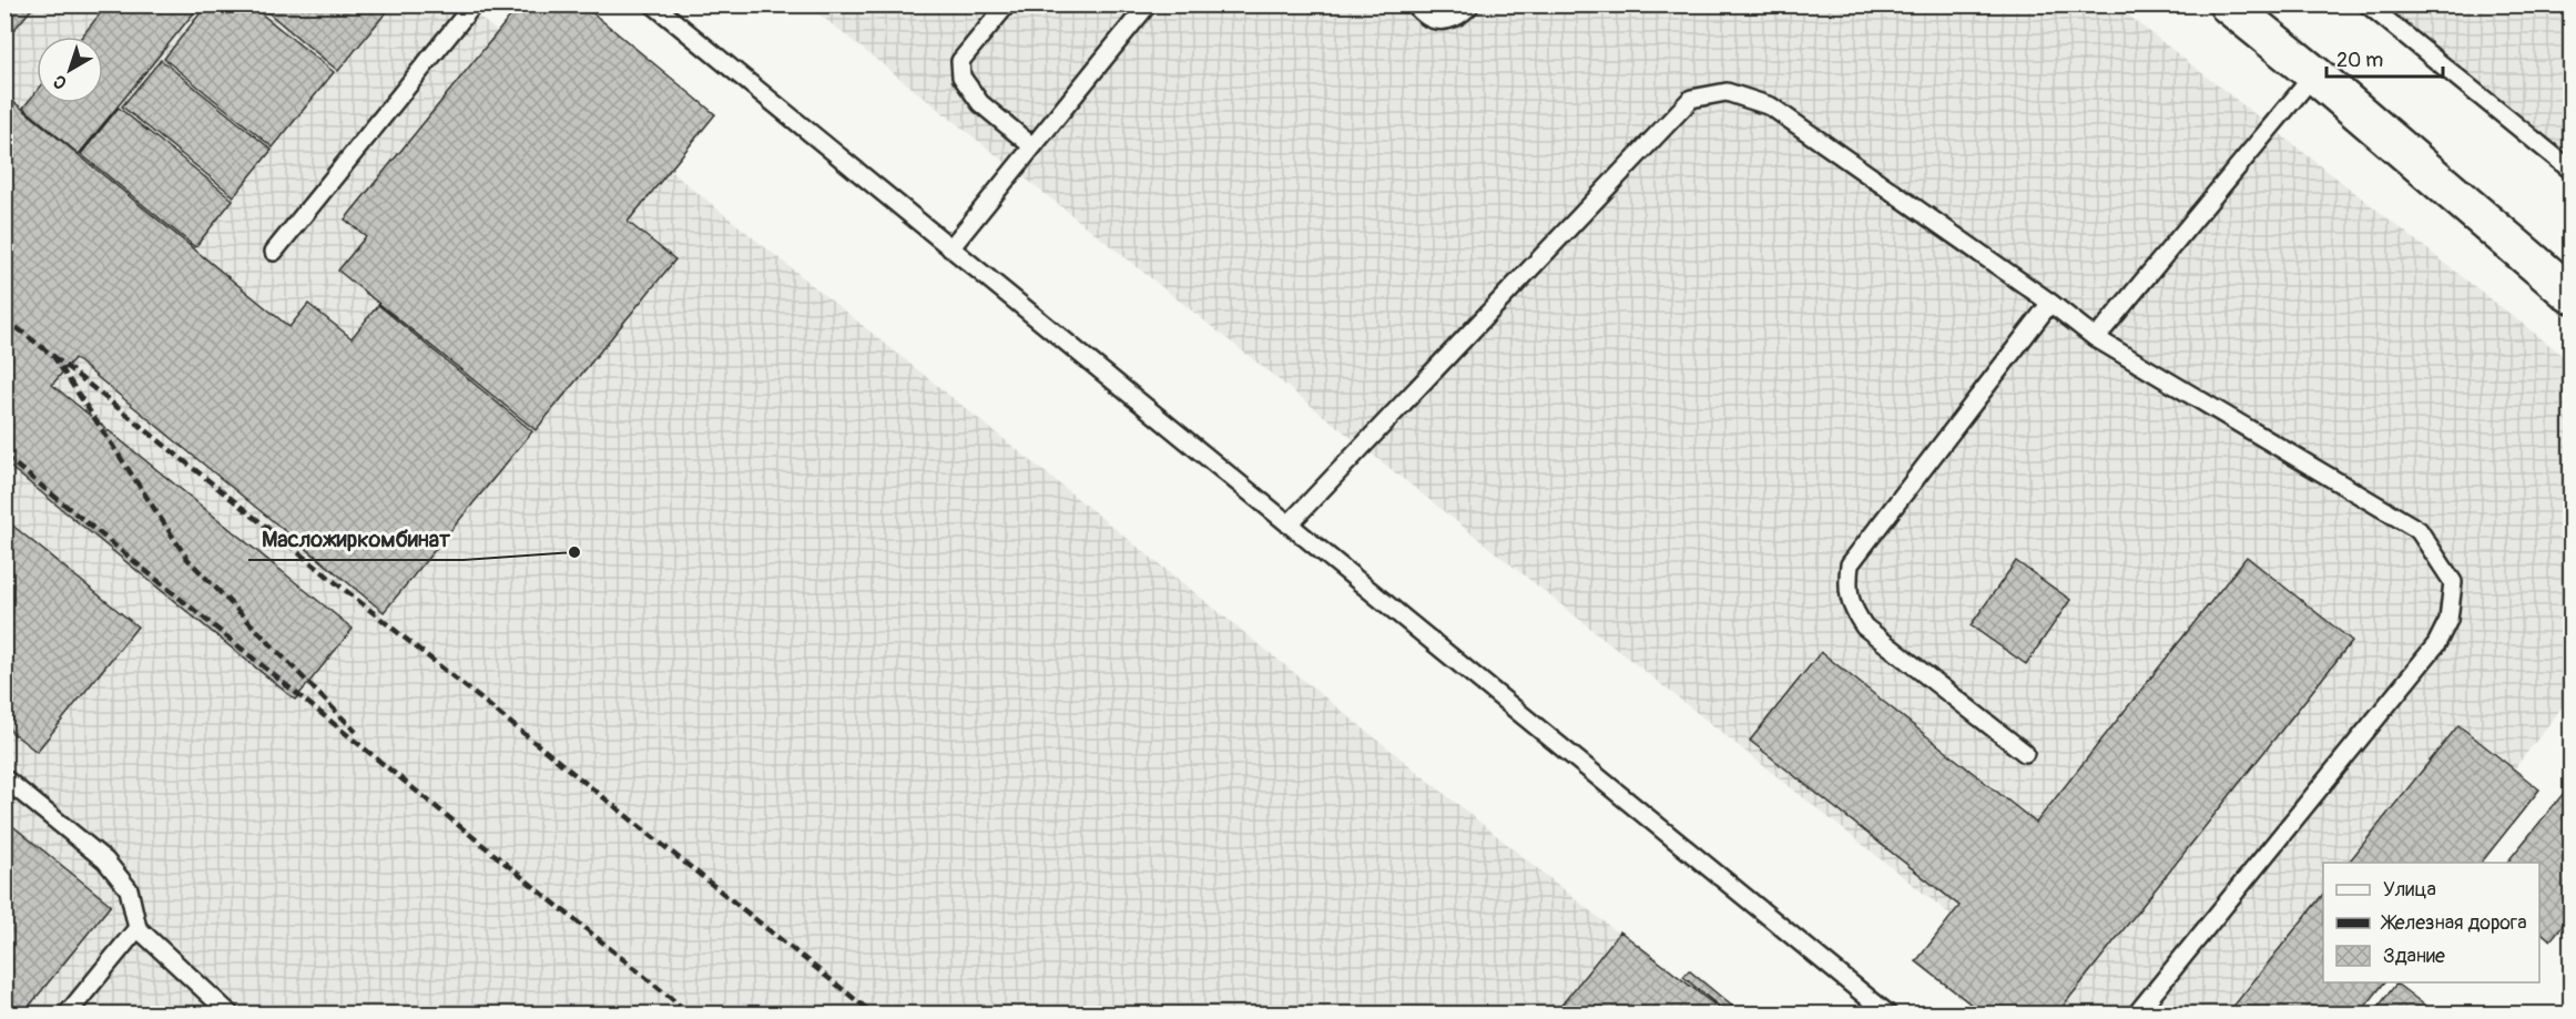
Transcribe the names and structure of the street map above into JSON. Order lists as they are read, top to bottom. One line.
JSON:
{"places":["Масложиркомбинат"],"legend":["Улица","Железная дорога","Здание"],"scale_bar":"20 m","north":"bottom left"}
